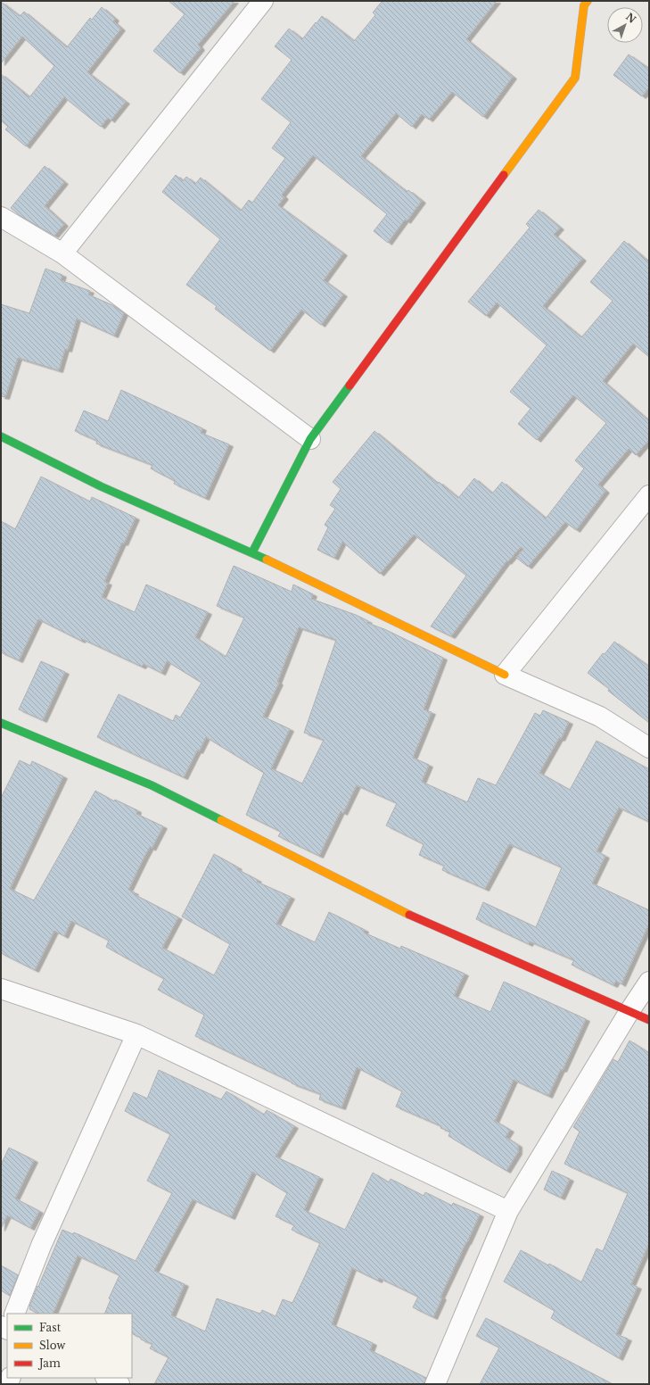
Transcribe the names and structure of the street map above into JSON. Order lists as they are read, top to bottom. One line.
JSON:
{"legend":["Fast","Slow","Jam"],"north":"top right"}
